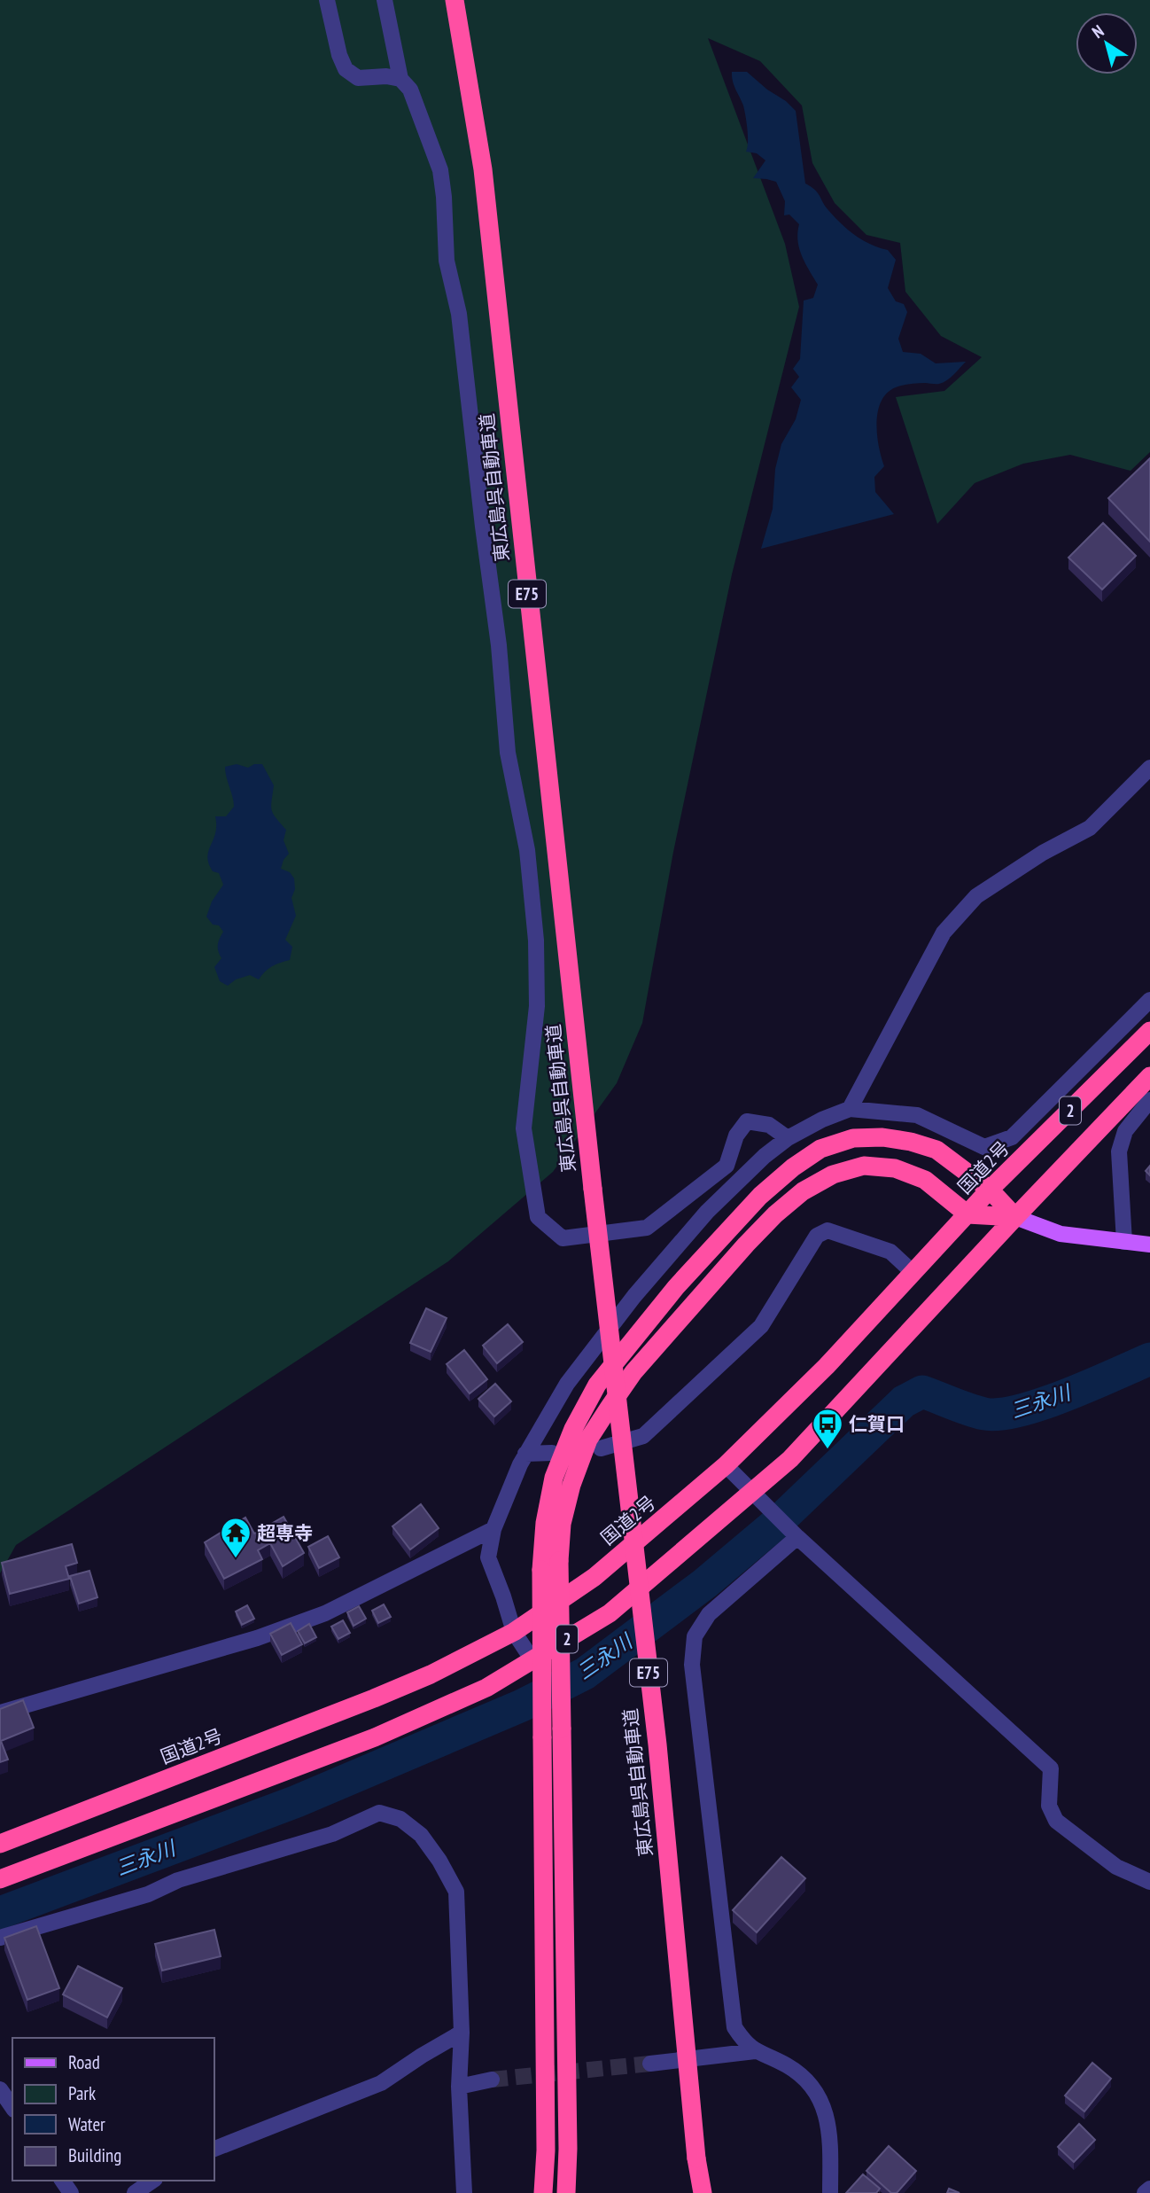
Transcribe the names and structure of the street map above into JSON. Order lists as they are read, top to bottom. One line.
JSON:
{"streets":{"highway":["東広島呉自動車道","E75","2","国道2号"]},"water":["三永川"],"places":{"bus stop":["仁賀口"],"temple":["超専寺"]},"legend":["Road","Park","Water","Building"],"north":"top left"}
